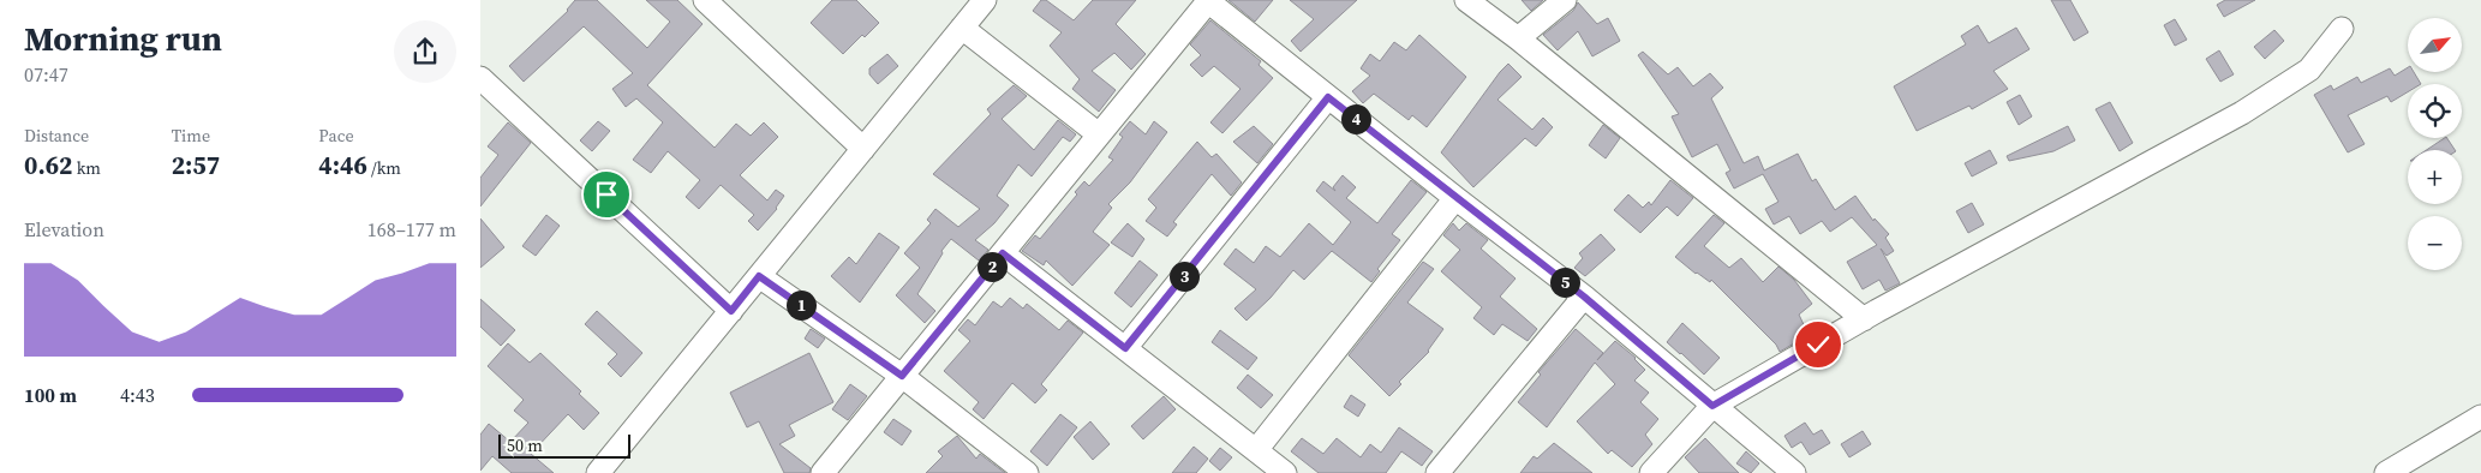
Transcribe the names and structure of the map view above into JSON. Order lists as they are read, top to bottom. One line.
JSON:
{"scale_bar":"50 m","north":"top right","page":{"heading":["Morning run","07:47"],"map_buttons":["+","−"],"stats":[["Distance","0.62 km"],["Time","2:57"],["Pace","4:46 /km"]],"pins":["4","2","3","5","1"],"chart":["Elevation","168–177 m"],"list":[{"name":"100 m","note":"4:43"}],"scale":"50 m"}}
